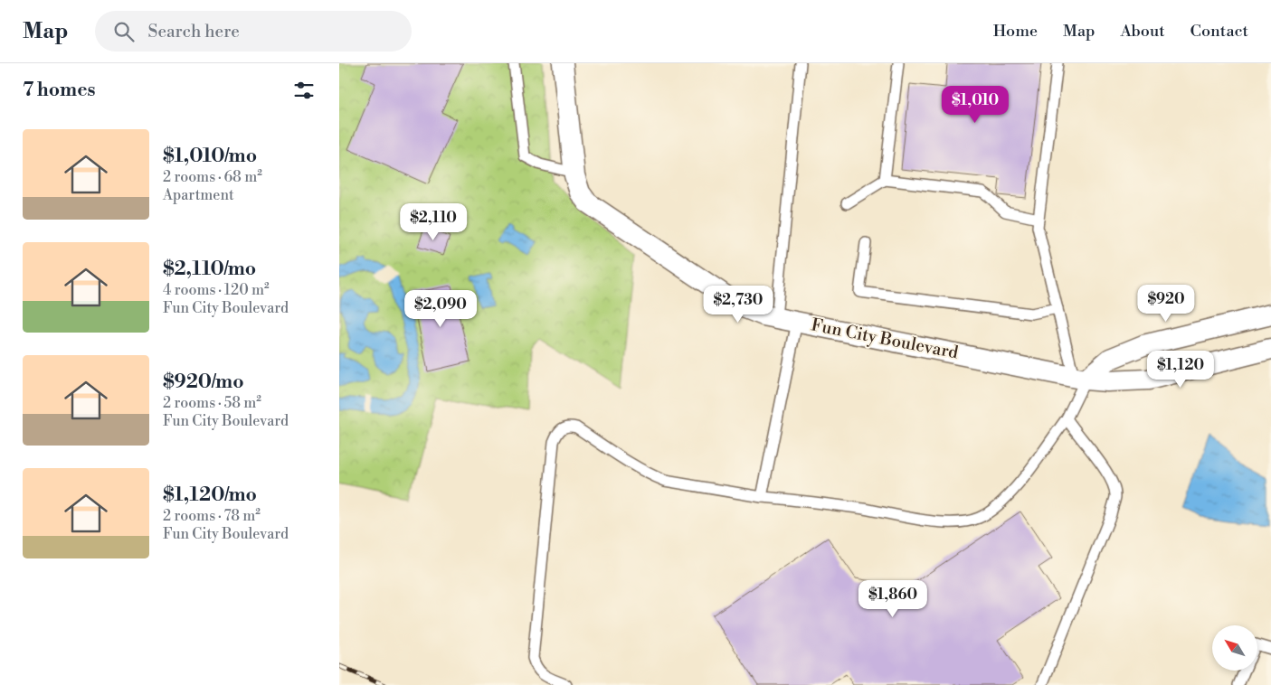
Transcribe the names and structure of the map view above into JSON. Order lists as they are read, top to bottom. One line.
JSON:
{"streets":{"street":["Fun City Boulevard"]},"north":"top left","page":{"header":"Map","search":"Search here","nav":["Home","Map","About","Contact"],"heading":"7 homes","price":["$1,010","$2,110","$920","$2,730","$2,090","$1,120","$1,860"],"list":[{"name":"$1,010/mo","note":"2 rooms · 68 m² · Apartment"},{"name":"$2,110/mo","note":"4 rooms · 120 m² · Fun City Boulevard"},{"name":"$920/mo","note":"2 rooms · 58 m² · Fun City Boulevard"},{"name":"$1,120/mo","note":"2 rooms · 78 m² · Fun City Boulevard"}]}}
